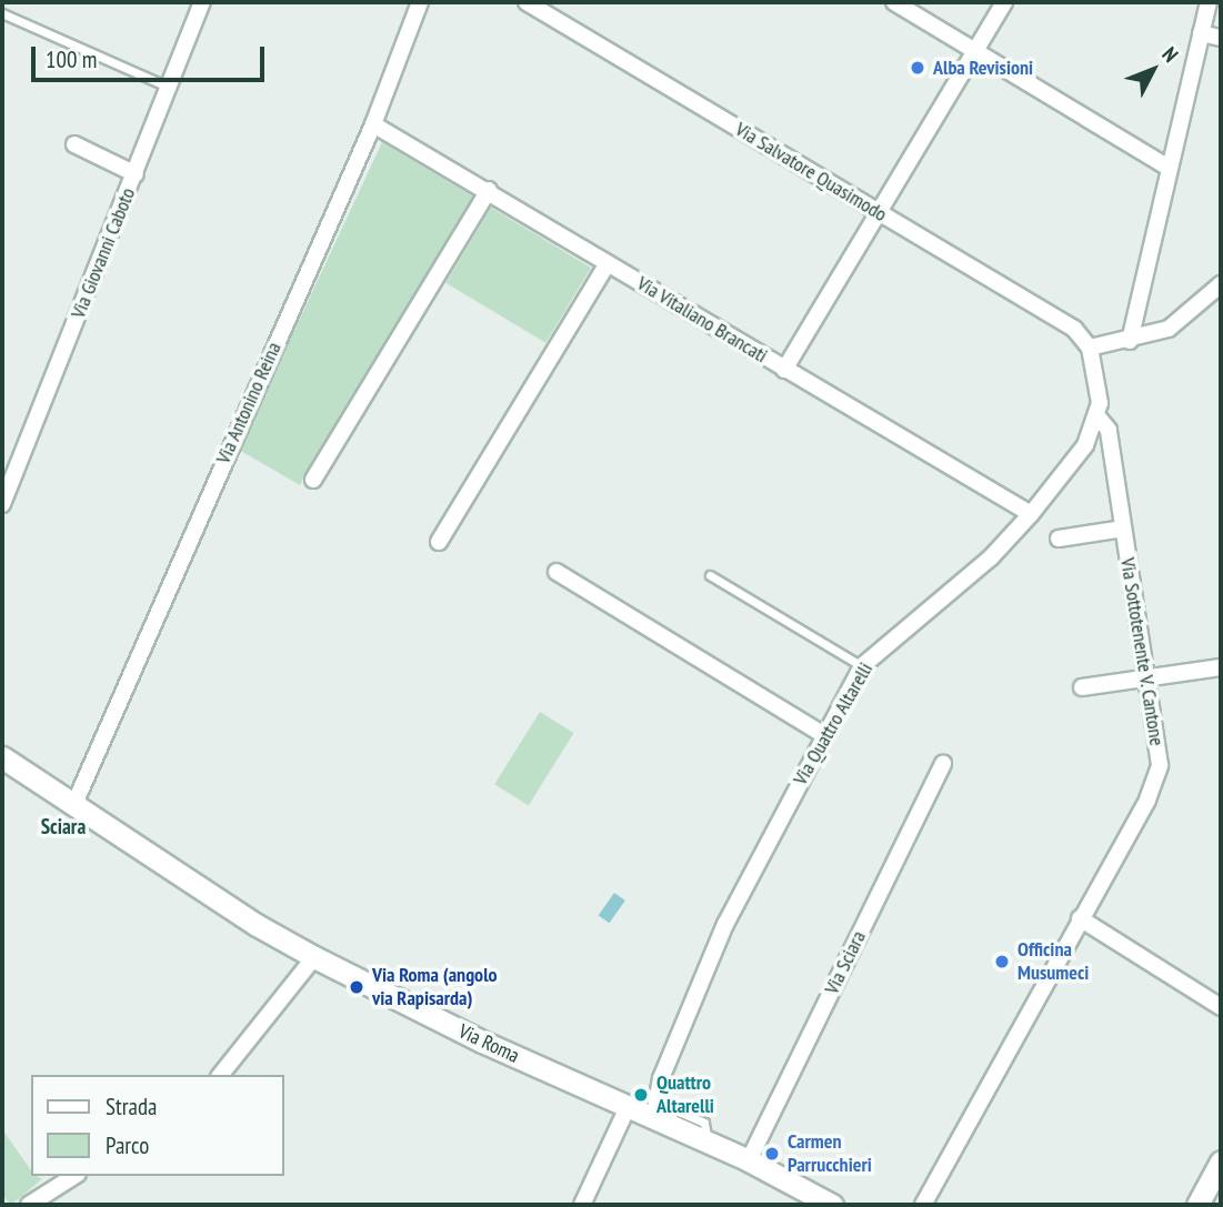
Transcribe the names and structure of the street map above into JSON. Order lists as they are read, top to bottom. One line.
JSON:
{"streets":{"main road":["Via Roma"],"street":["Via Salvatore Quasimodo","Via Giovanni Caboto","Via Vitaliano Brancati","Via Antonino Reina","Via Sottotenente V. Cantone","Via Quattro Altarelli","Via Sciara"]},"crossings":[["Via Salvatore Quasimodo","Via Quattro Altarelli"],["Via Vitaliano Brancati","Via Antonino Reina"],["Via Vitaliano Brancati","Via Quattro Altarelli"],["Via Antonino Reina","Via Roma"],["Via Sottotenente V. Cantone","Via Quattro Altarelli"],["Via Quattro Altarelli","Via Roma"],["Via Sciara","Via Roma"]],"districts":["Sciara"],"places":["Alba Revisioni","Officina Musumeci","Via Roma (angolo via Rapisarda)","Quattro Altarelli","Carmen Parrucchieri"],"legend":["Strada","Parco"],"scale_bar":"100 m","north":"top right"}
